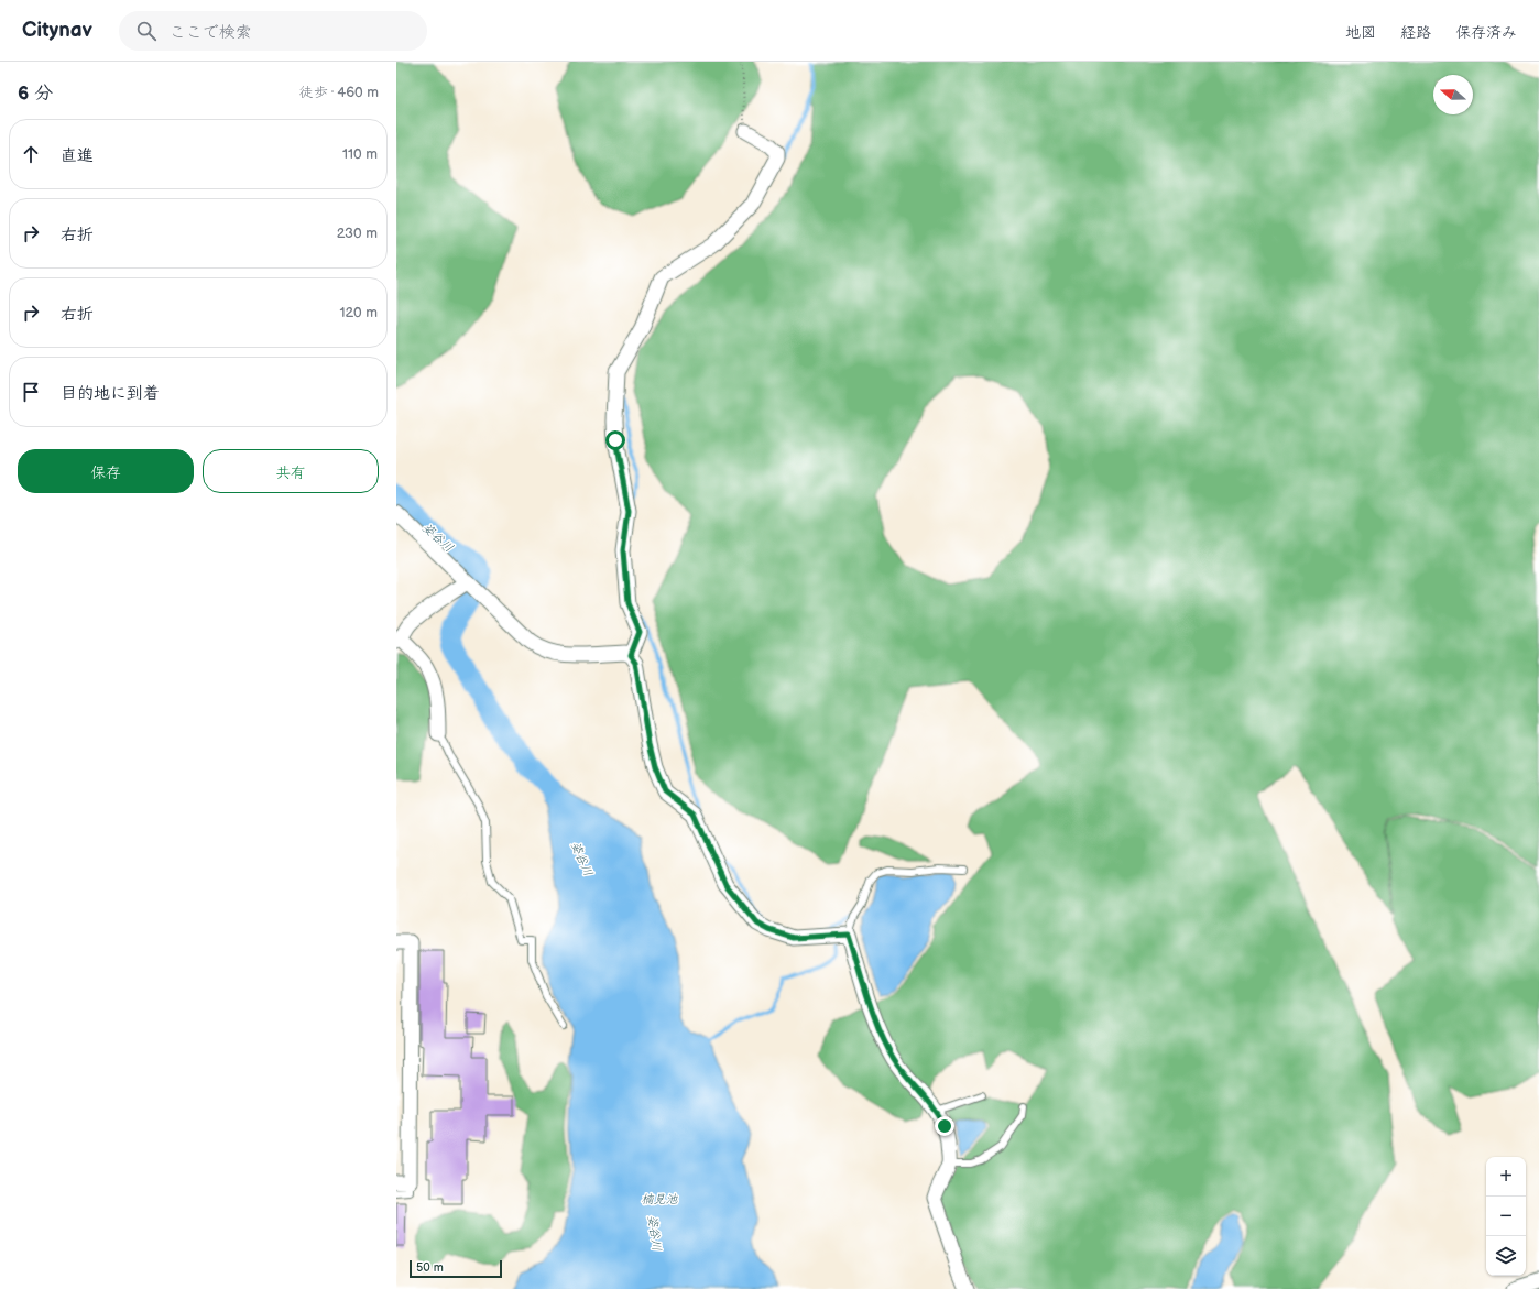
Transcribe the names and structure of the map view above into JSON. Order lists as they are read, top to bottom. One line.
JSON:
{"water":["姿谷川","楠見池"],"scale_bar":"50 m","north":"left","page":{"header":"Citynav","search":"ここで検索","nav":["地図","経路","保存済み"],"heading":["6 分","徒歩 · 460 m"],"list":[["直進","110 m"],["右折","230 m"],["右折","120 m"],"目的地に到着"],"buttons":["保存","共有"],"map_buttons":["+","−"],"scale":"50 m"}}
